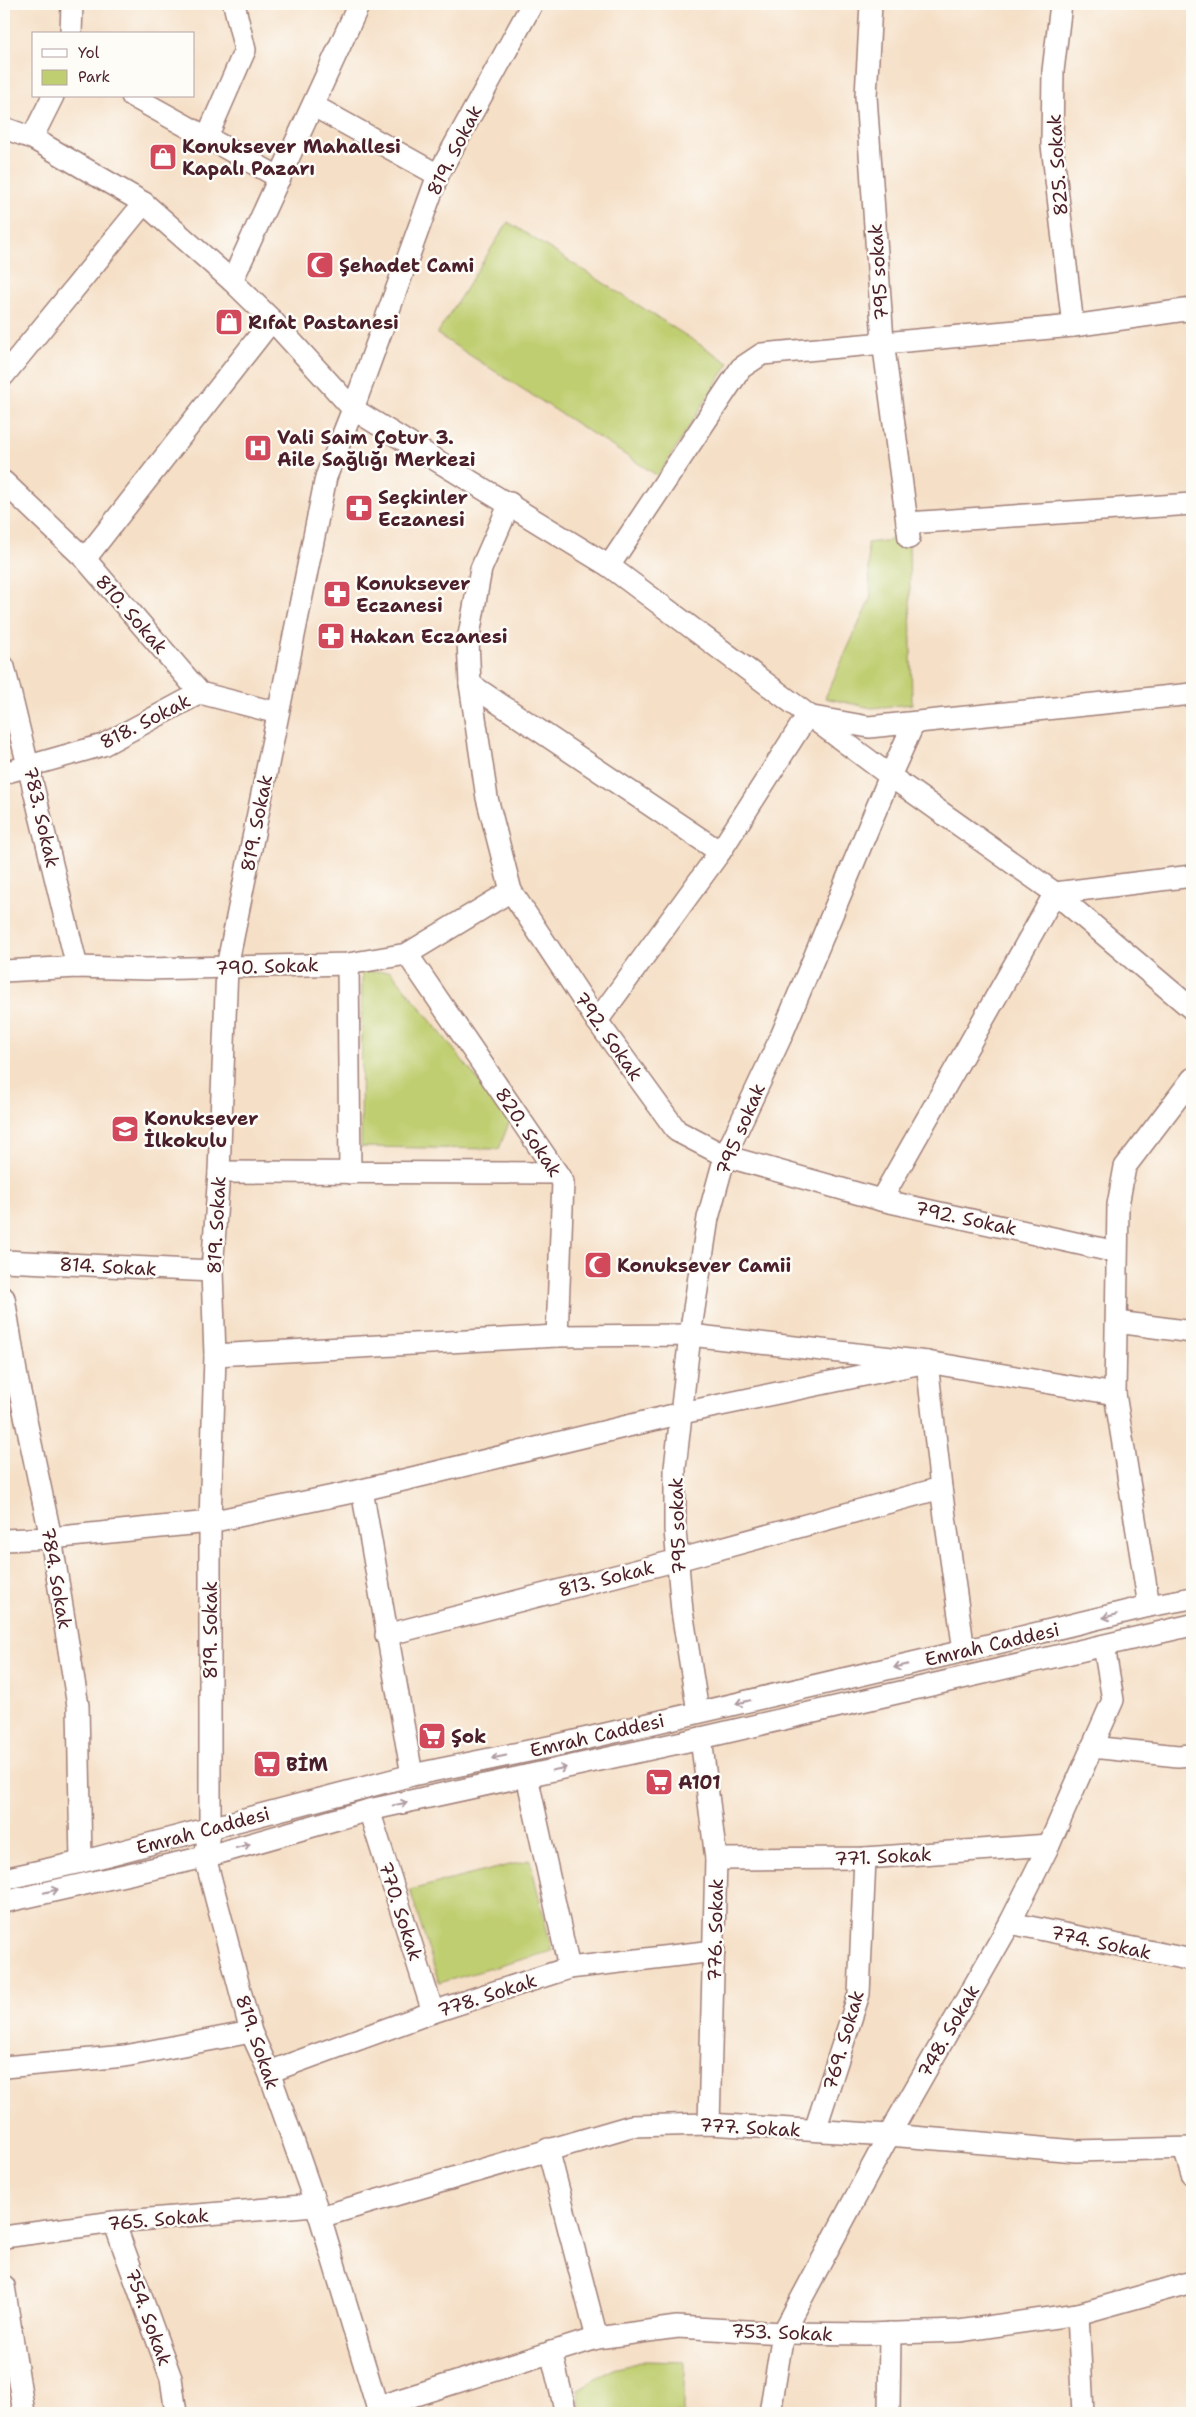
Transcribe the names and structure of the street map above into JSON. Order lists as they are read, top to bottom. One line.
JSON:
{"streets":{"street":["819. Sokak","825. Sokak","795 sokak","810. Sokak","818. Sokak","783. Sokak","790. Sokak","792. Sokak","820. Sokak","814. Sokak","784. Sokak","813. Sokak","Emrah Caddesi","771. Sokak","770. Sokak","776. Sokak","774. Sokak","778. Sokak","748. Sokak","769. Sokak","777. Sokak","765. Sokak","754. Sokak","753. Sokak"]},"crossings":[["819. Sokak","790. Sokak"],["819. Sokak","814. Sokak"],["819. Sokak","Emrah Caddesi"],["819. Sokak","778. Sokak"],["819. Sokak","777. Sokak"],["819. Sokak","765. Sokak"],["819. Sokak","753. Sokak"],["795 sokak","792. Sokak"],["795 sokak","813. Sokak"],["795 sokak","Emrah Caddesi"],["810. Sokak","818. Sokak"],["818. Sokak","783. Sokak"],["783. Sokak","790. Sokak"],["790. Sokak","792. Sokak"],["790. Sokak","820. Sokak"],["784. Sokak","Emrah Caddesi"],["Emrah Caddesi","770. Sokak"],["Emrah Caddesi","776. Sokak"],["Emrah Caddesi","748. Sokak"],["771. Sokak","776. Sokak"],["771. Sokak","748. Sokak"],["771. Sokak","769. Sokak"],["770. Sokak","778. Sokak"],["776. Sokak","778. Sokak"],["776. Sokak","777. Sokak"],["774. Sokak","748. Sokak"],["748. Sokak","777. Sokak"],["748. Sokak","753. Sokak"],["769. Sokak","777. Sokak"],["777. Sokak","765. Sokak"],["765. Sokak","754. Sokak"]],"places":{"shop":["Konuksever Mahallesi Kapalı Pazarı","Rıfat Pastanesi"],"mosque":["Şehadet Cami","Konuksever Camii"],"hospital":["Vali Saim Çotur 3. Aile Sağlığı Merkezi"],"pharmacy":["Seçkinler Eczanesi","Konuksever Eczanesi","Hakan Eczanesi"],"school or university":["Konuksever İlkokulu"],"supermarket":["Şok","BİM","A101"]},"legend":["Yol","Park"]}
